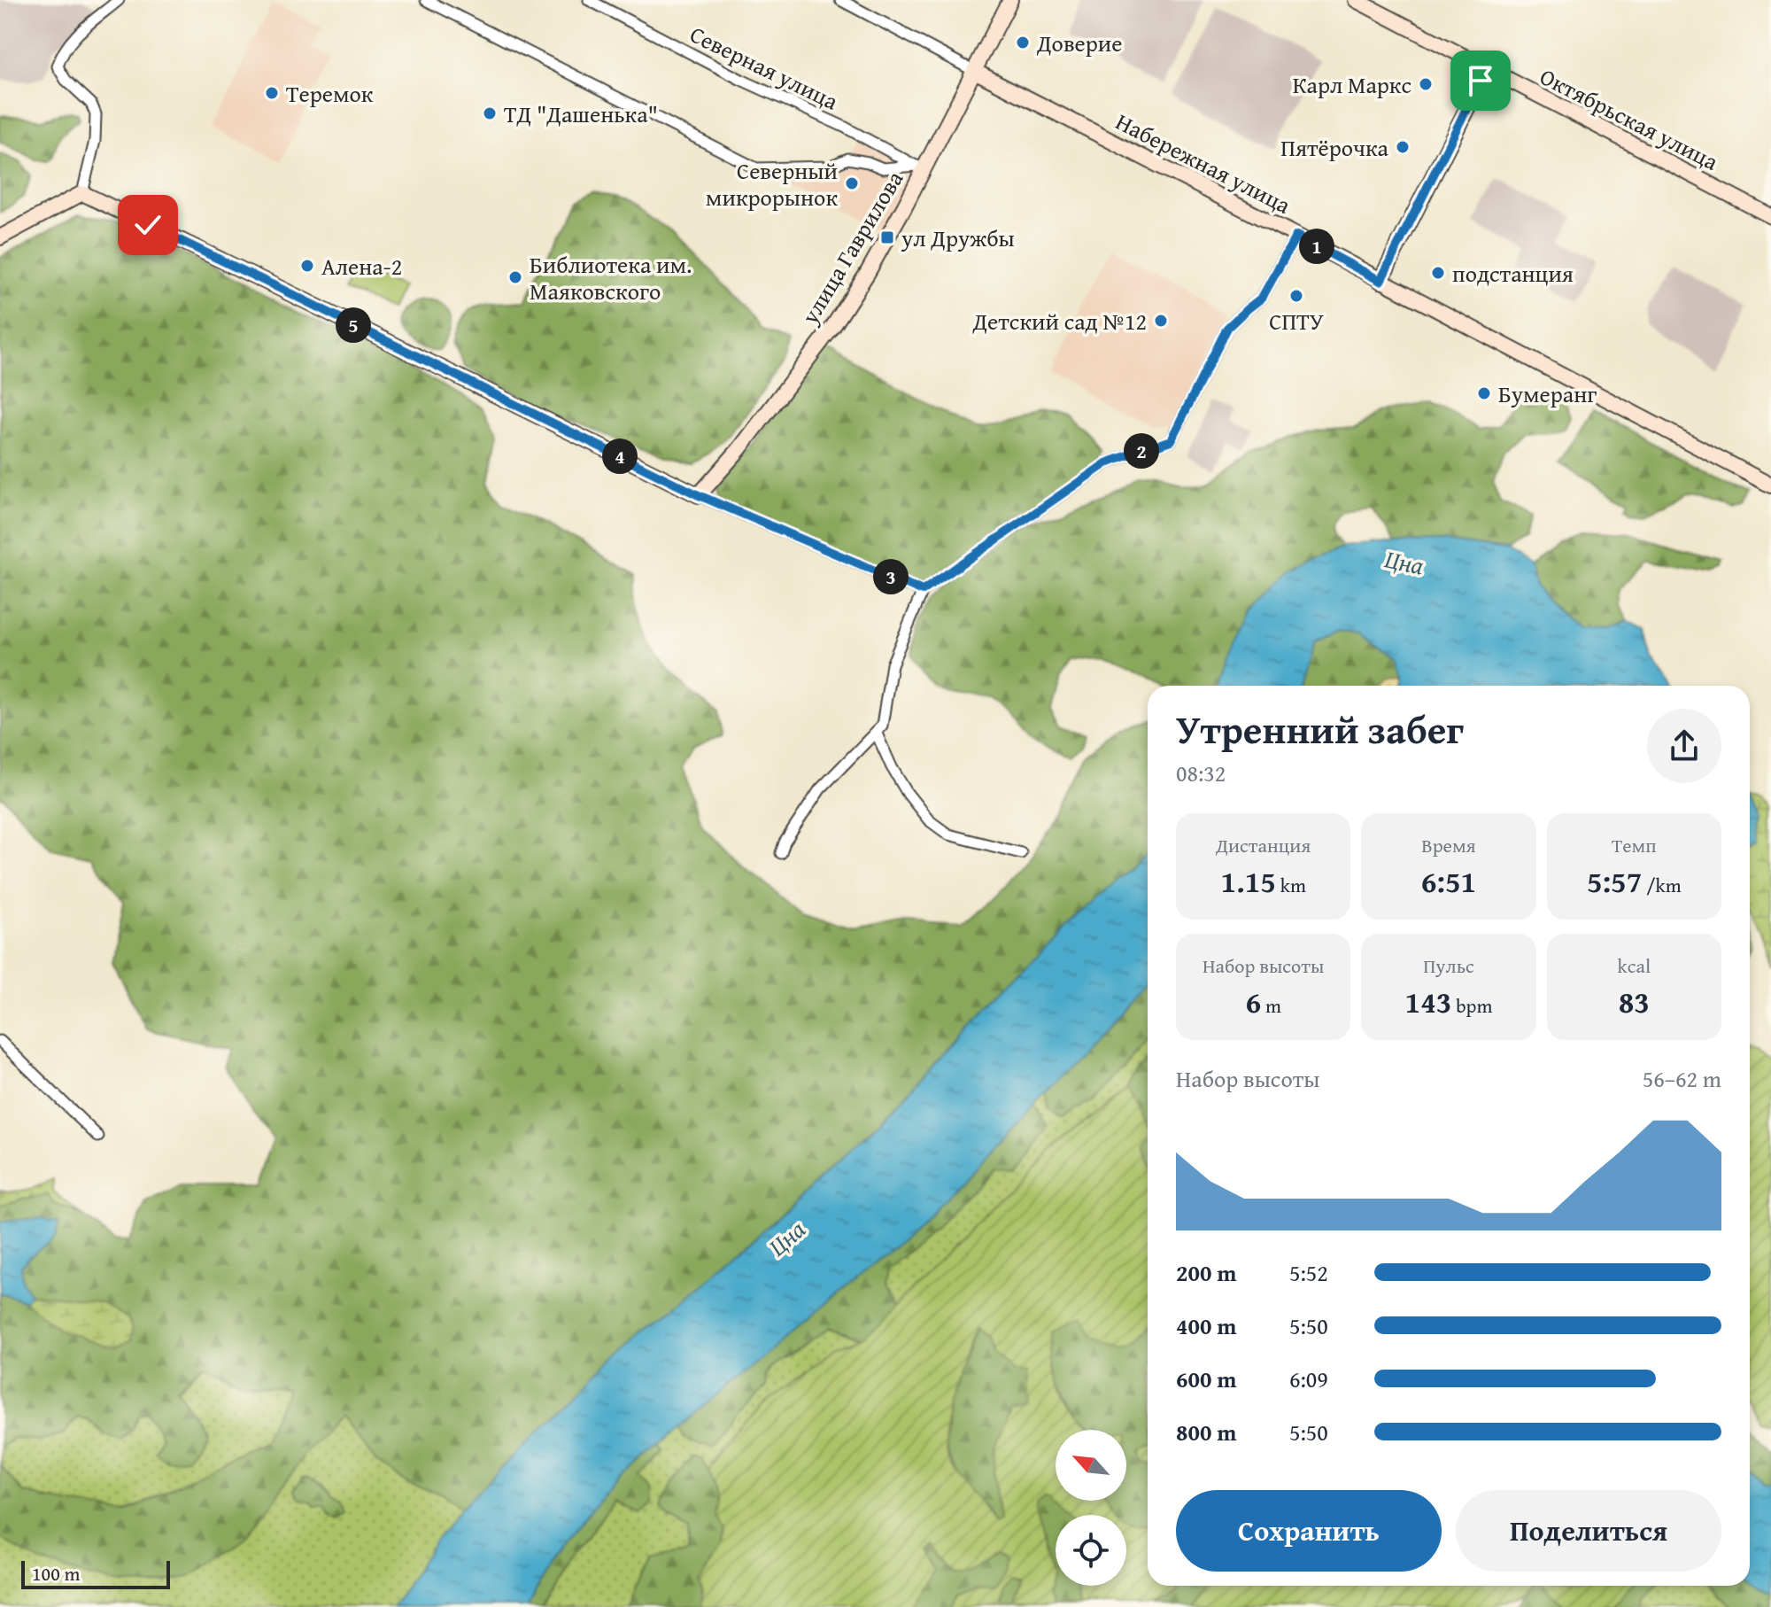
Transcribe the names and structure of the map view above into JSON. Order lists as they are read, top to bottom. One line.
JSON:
{"streets":{"street":["Северная улица","Октябрьская улица","Набережная улица","улица Гаврилова"]},"crossings":[["Северная улица","улица Гаврилова"],["Набережная улица","улица Гаврилова"]],"water":["Цна"],"places":{"other":["Доверие","Карл Маркс","Теремок","ТД \"Дашенька\"","Пятёрочка","Северный микрорынок","Алена-2","подстанция","Библиотека им. Маяковского","СПТУ","Детский сад №12","Бумеранг"],"transit":["ул Дружбы"]},"scale_bar":"100 m","north":"top left","page":{"pins":["1","5","2","4","3"],"heading":["Утренний забег","08:32"],"stats":[["Дистанция","1.15 km"],["Время","6:51"],["Темп","5:57 /km"],["Набор высоты","6 m"],["Пульс","143 bpm"],["kcal","83"]],"chart":["Набор высоты","56–62 m"],"list":[{"name":"200 m","note":"5:52"},{"name":"400 m","note":"5:50"},{"name":"600 m","note":"6:09"},{"name":"800 m","note":"5:50"}],"buttons":["Сохранить","Поделиться"],"scale":"100 m"}}
